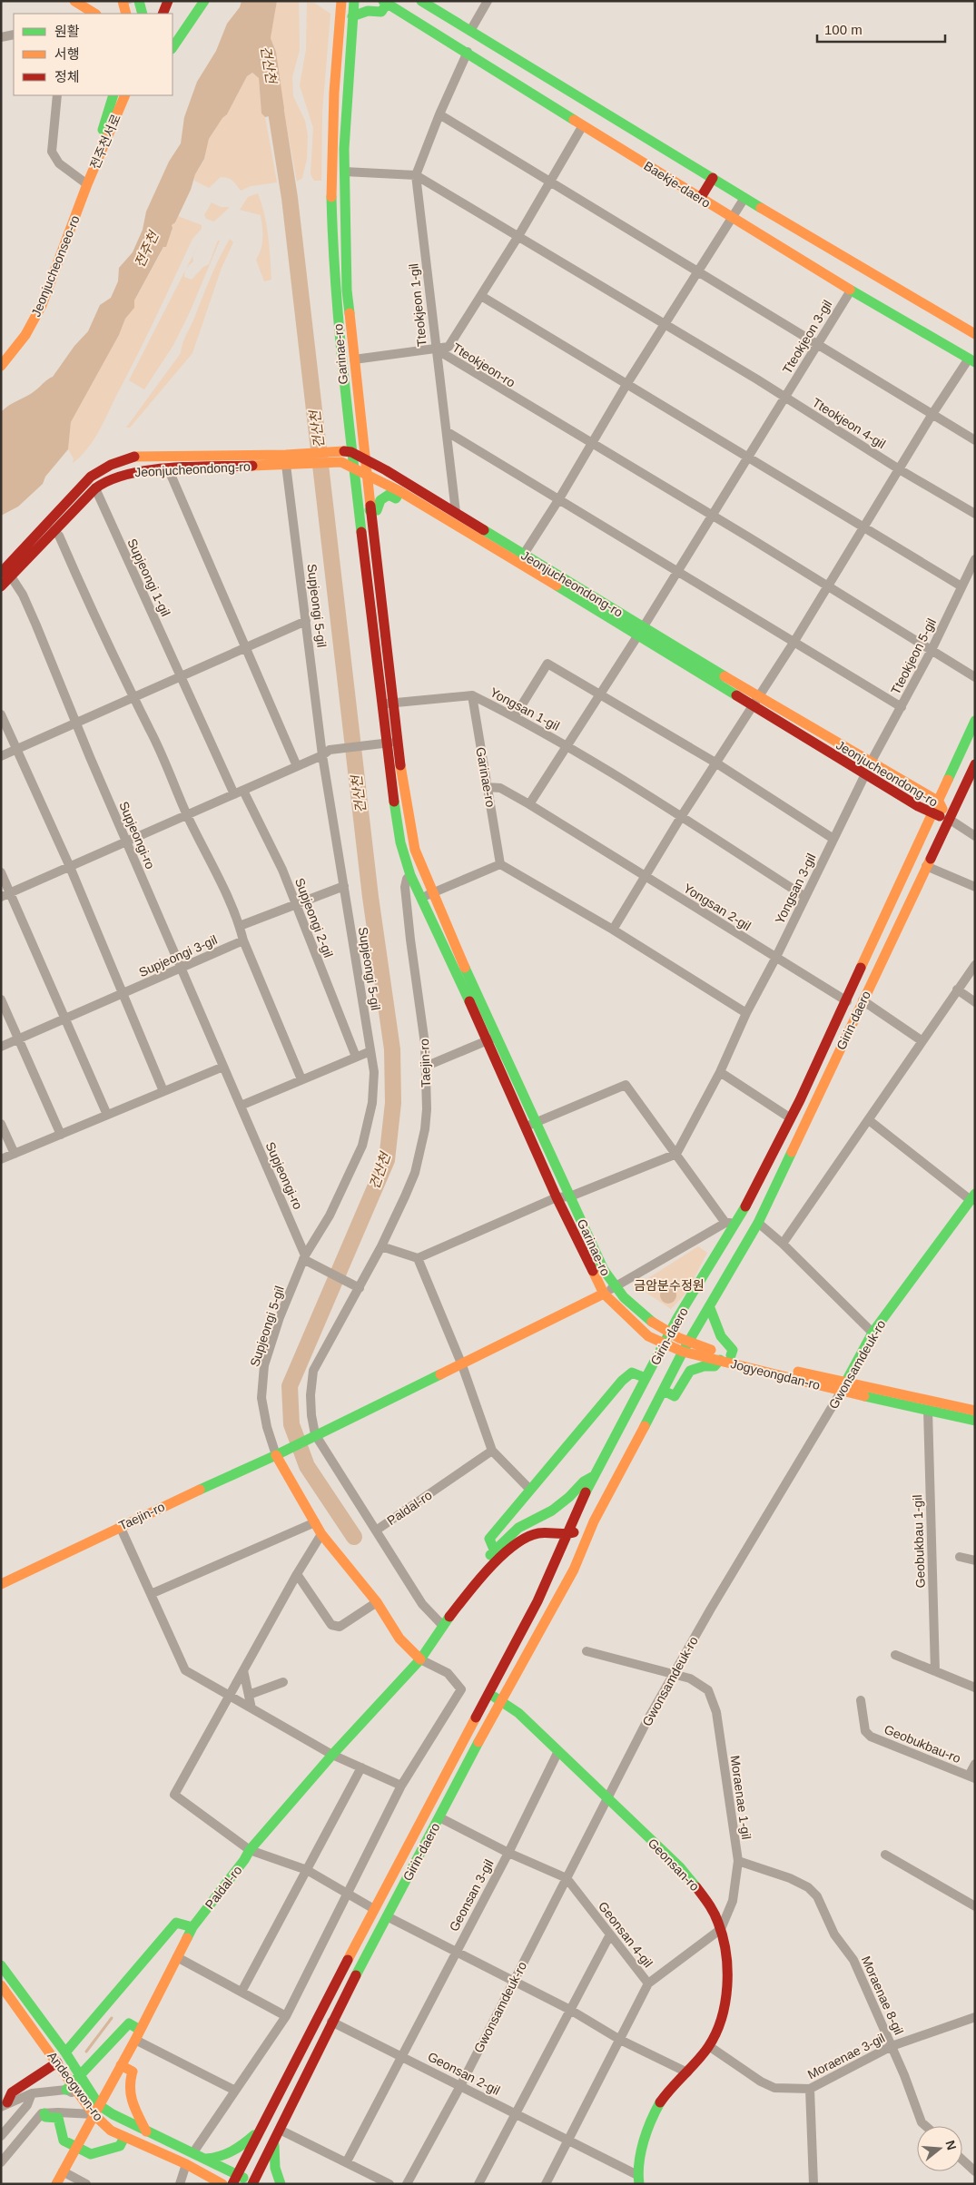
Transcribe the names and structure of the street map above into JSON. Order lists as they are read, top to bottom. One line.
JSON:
{"streets":{"street":["전주천서로","Baekje-daero","Jeonjucheonseo-ro","Tteokjeon 1-gil","Tteokjeon 3-gil","Garinae-ro","Tteokjeon-ro","Tteokjeon 4-gil","Jeonjucheondong-ro","Supjeongi 1-gil","Supjeongi 5-gil","Tteokjeon 5-gil","Yongsan 1-gil","Supjeongi-ro","Yongsan 3-gil","Yongsan 2-gil","Supjeongi 2-gil","Supjeongi 3-gil","Girin-daero","Taejin-ro","Gwonsamdeuk-ro","Jogyeongdan-ro","Paldal-ro","Geobukbau 1-gil","Geobukbau-ro","Moraenae 1-gil","Geonsan-ro","Geonsan 3-gil","Geonsan 4-gil","Moraenae 8-gil","Moraenae 3-gil","Geonsan 2-gil","Andeogwon-ro"]},"crossings":[["전주천서로","Jeonjucheonseo-ro"],["Baekje-daero","Tteokjeon 1-gil"],["Baekje-daero","Tteokjeon 3-gil"],["Tteokjeon 1-gil","Tteokjeon-ro"],["Tteokjeon 1-gil","Jeonjucheondong-ro"],["Tteokjeon 3-gil","Tteokjeon-ro"],["Tteokjeon 3-gil","Tteokjeon 4-gil"],["Tteokjeon 3-gil","Jeonjucheondong-ro"],["Garinae-ro","Tteokjeon-ro"],["Garinae-ro","Jeonjucheondong-ro"],["Garinae-ro","Yongsan 1-gil"],["Garinae-ro","Girin-daero"],["Garinae-ro","Taejin-ro"],["Garinae-ro","Jogyeongdan-ro"],["Jeonjucheondong-ro","Supjeongi 1-gil"],["Jeonjucheondong-ro","Supjeongi 5-gil"],["Jeonjucheondong-ro","Tteokjeon 5-gil"],["Jeonjucheondong-ro","Yongsan 1-gil"],["Jeonjucheondong-ro","Supjeongi-ro"],["Jeonjucheondong-ro","Yongsan 3-gil"],["Jeonjucheondong-ro","Girin-daero"],["Supjeongi 5-gil","Supjeongi-ro"],["Supjeongi 5-gil","Taejin-ro"],["Yongsan 1-gil","Yongsan 2-gil"],["Supjeongi-ro","Supjeongi 3-gil"],["Yongsan 3-gil","Yongsan 2-gil"],["Yongsan 3-gil","Girin-daero"],["Yongsan 2-gil","Girin-daero"],["Girin-daero","Jogyeongdan-ro"],["Girin-daero","Geonsan-ro"],["Girin-daero","Geonsan 3-gil"],["Girin-daero","Geonsan 4-gil"],["Girin-daero","Geonsan 2-gil"],["Taejin-ro","Paldal-ro"],["Gwonsamdeuk-ro","Jogyeongdan-ro"],["Gwonsamdeuk-ro","Geonsan-ro"],["Gwonsamdeuk-ro","Geonsan 3-gil"],["Gwonsamdeuk-ro","Geonsan 4-gil"],["Gwonsamdeuk-ro","Geonsan 2-gil"],["Jogyeongdan-ro","Geobukbau 1-gil"],["Paldal-ro","Andeogwon-ro"],["Moraenae 1-gil","Geonsan-ro"],["Moraenae 1-gil","Geonsan 4-gil"],["Moraenae 1-gil","Moraenae 8-gil"],["Geonsan-ro","Geonsan 3-gil"],["Geonsan-ro","Geonsan 4-gil"],["Geonsan-ro","Moraenae 3-gil"],["Geonsan-ro","Geonsan 2-gil"],["Geonsan 3-gil","Geonsan 4-gil"],["Moraenae 8-gil","Moraenae 3-gil"]],"water":["건산천","전주천"],"parks":["금암분수정원"],"legend":["원활","서행","정체"],"scale_bar":"100 m","north":"right"}
